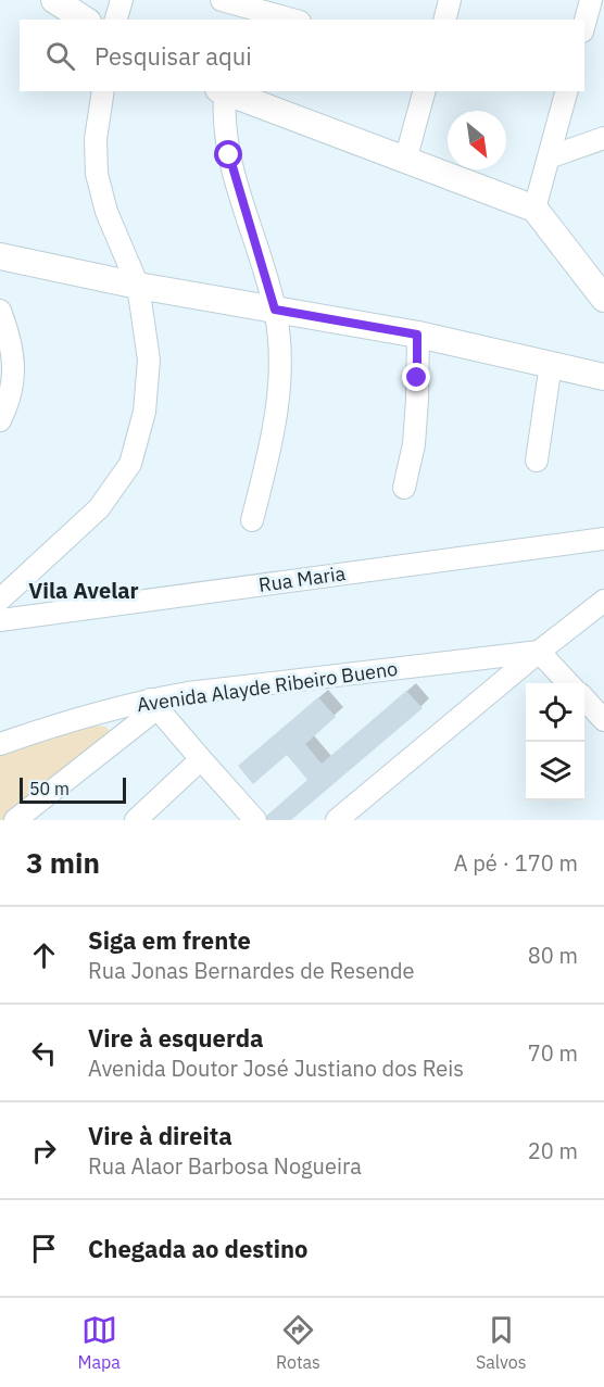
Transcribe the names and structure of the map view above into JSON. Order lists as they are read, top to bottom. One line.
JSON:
{"streets":{"street":["Rua Maria","Avenida Alayde Ribeiro Bueno"]},"districts":["Vila Avelar"],"scale_bar":"50 m","north":"bottom right","page":{"search":"Pesquisar aqui","scale":"50 m","heading":["3 min","A pé · 170 m"],"list":[["Siga em frente","Rua Jonas Bernardes de Resende","80 m"],["Vire à esquerda","Avenida Doutor José Justiano dos Reis","70 m"],["Vire à direita","Rua Alaor Barbosa Nogueira","20 m"],"Chegada ao destino"],"nav":["Mapa","Rotas","Salvos"]}}
